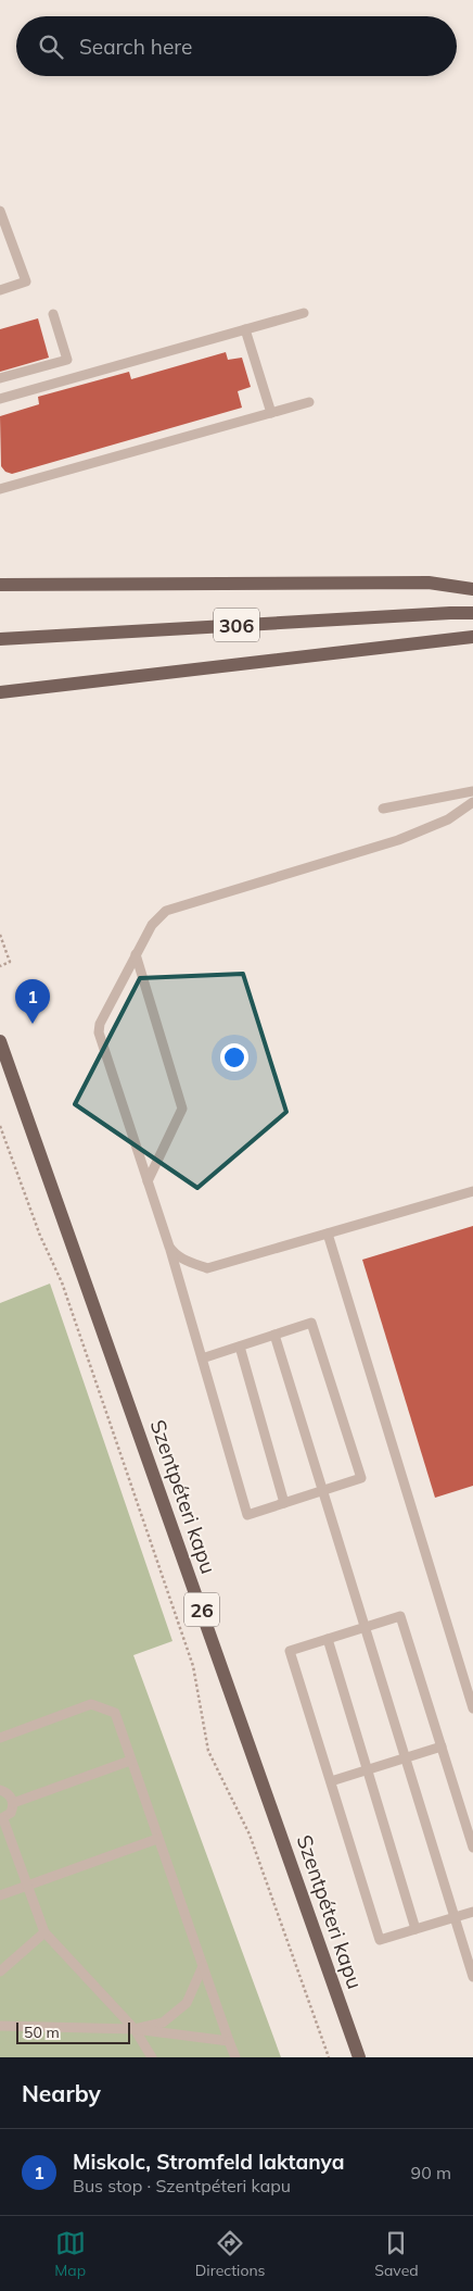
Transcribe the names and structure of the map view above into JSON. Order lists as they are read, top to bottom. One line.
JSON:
{"streets":{"main road":["306","Szentpéteri kapu","26"]},"scale_bar":"50 m","page":{"search":"Search here","pins":"1","scale":"50 m","heading":"Nearby","list":[{"mark":"1","name":"Miskolc, Stromfeld laktanya","note":"Bus stop · Szentpéteri kapu","value":"90 m"}],"nav":["Map","Directions","Saved"]}}
